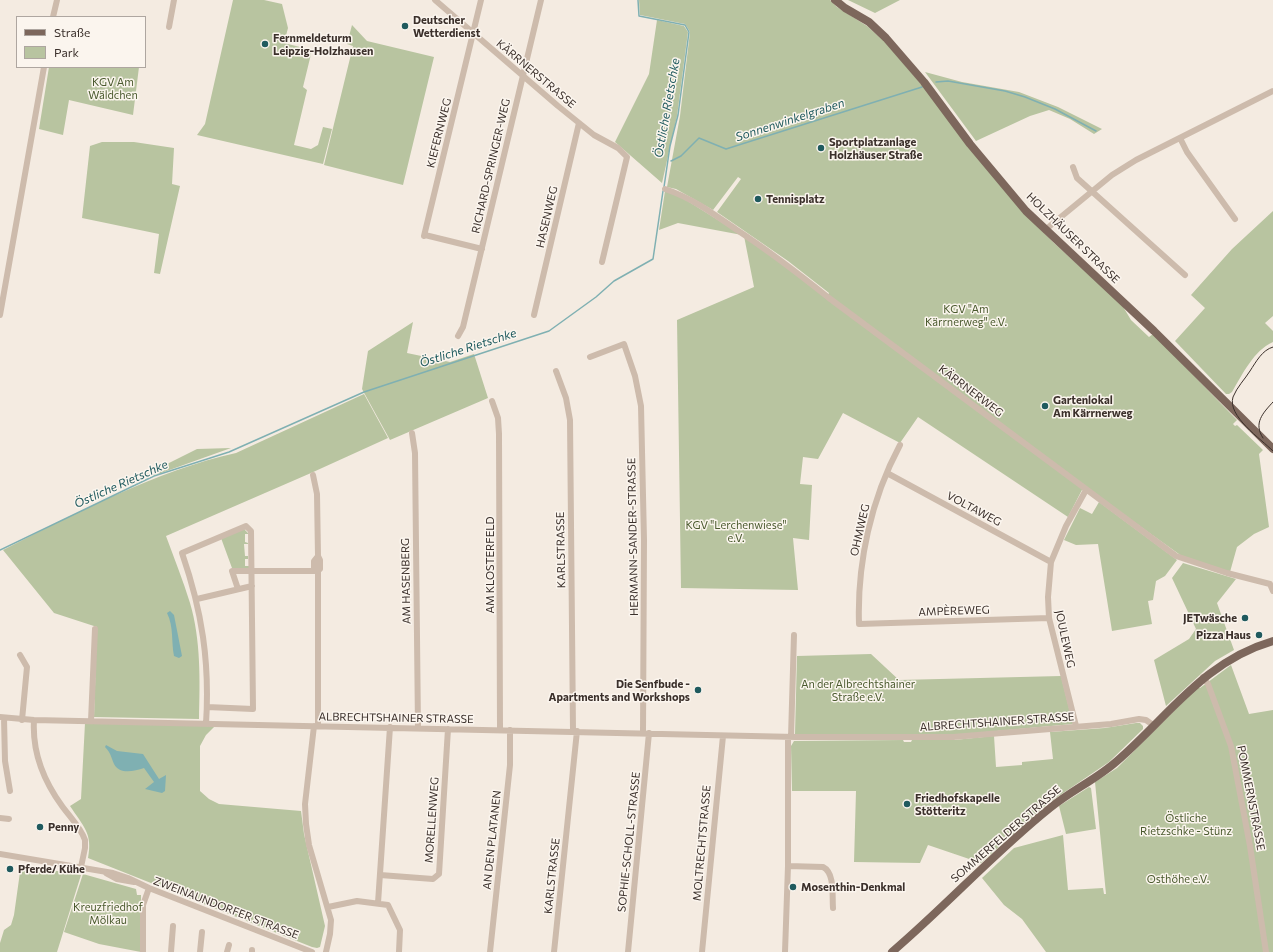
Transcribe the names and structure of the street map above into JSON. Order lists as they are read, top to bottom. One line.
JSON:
{"streets":{"main road":["HOLZHÄUSER STRASSE","SOMMERFELDER STRASSE"],"street":["KÄRRNERSTRASSE","KIEFERNWEG","RICHARD-SPRINGER-WEG","HASENWEG","KÄRRNERWEG","VOLTAWEG","OHMWEG","HERMANN-SANDER-STRASSE","KARLSTRASSE","AM KLOSTERFELD","AM HASENBERG","AMPÈREWEG","JOULEWEG","ALBRECHTSHAINER STRASSE","POMMERNSTRASSE","MORELLENWEG","AN DEN PLATANEN","SOPHIE-SCHOLL-STRASSE","MOLTRECHTSTRASSE","ZWEINAUNDORFER STRASSE"]},"crossings":[["KÄRRNERSTRASSE","KIEFERNWEG"],["KÄRRNERSTRASSE","RICHARD-SPRINGER-WEG"],["KÄRRNERSTRASSE","HASENWEG"],["KIEFERNWEG","RICHARD-SPRINGER-WEG"],["KÄRRNERWEG","JOULEWEG"],["VOLTAWEG","OHMWEG"],["VOLTAWEG","JOULEWEG"],["OHMWEG","AMPÈREWEG"],["HERMANN-SANDER-STRASSE","ALBRECHTSHAINER STRASSE"],["HERMANN-SANDER-STRASSE","SOPHIE-SCHOLL-STRASSE"],["KARLSTRASSE","ALBRECHTSHAINER STRASSE"],["AM KLOSTERFELD","ALBRECHTSHAINER STRASSE"],["AM HASENBERG","ALBRECHTSHAINER STRASSE"],["AMPÈREWEG","JOULEWEG"],["JOULEWEG","ALBRECHTSHAINER STRASSE"],["ALBRECHTSHAINER STRASSE","MORELLENWEG"],["ALBRECHTSHAINER STRASSE","SOMMERFELDER STRASSE"],["ALBRECHTSHAINER STRASSE","AN DEN PLATANEN"],["ALBRECHTSHAINER STRASSE","SOPHIE-SCHOLL-STRASSE"],["ALBRECHTSHAINER STRASSE","MOLTRECHTSTRASSE"],["POMMERNSTRASSE","SOMMERFELDER STRASSE"]],"water":["Östliche Rietschke","Sonnenwinkelgraben"],"parks":["KGV Am Wäldchen","KGV \"Am Kärrnerweg\" e.V.","KGV \"Lerchenwiese\" e.V.","An der Albrechtshainer Straße e.V.","Östliche Rietzschke - Stünz","Osthöhe e.V.","Kreuzfriedhof Mölkau"],"places":["Deutscher Wetterdienst","Fernmeldeturm Leipzig-Holzhausen","Sportplatzanlage Holzhäuser Straße","Tennisplatz","Gartenlokal Am Kärrnerweg","JETwäsche","Pizza Haus","Die Senfbude - Apartments and Workshops","Friedhofskapelle Stötteritz","Penny","Pferde/ Kühe","Mosenthin-Denkmal"],"legend":["Straße","Park"]}
